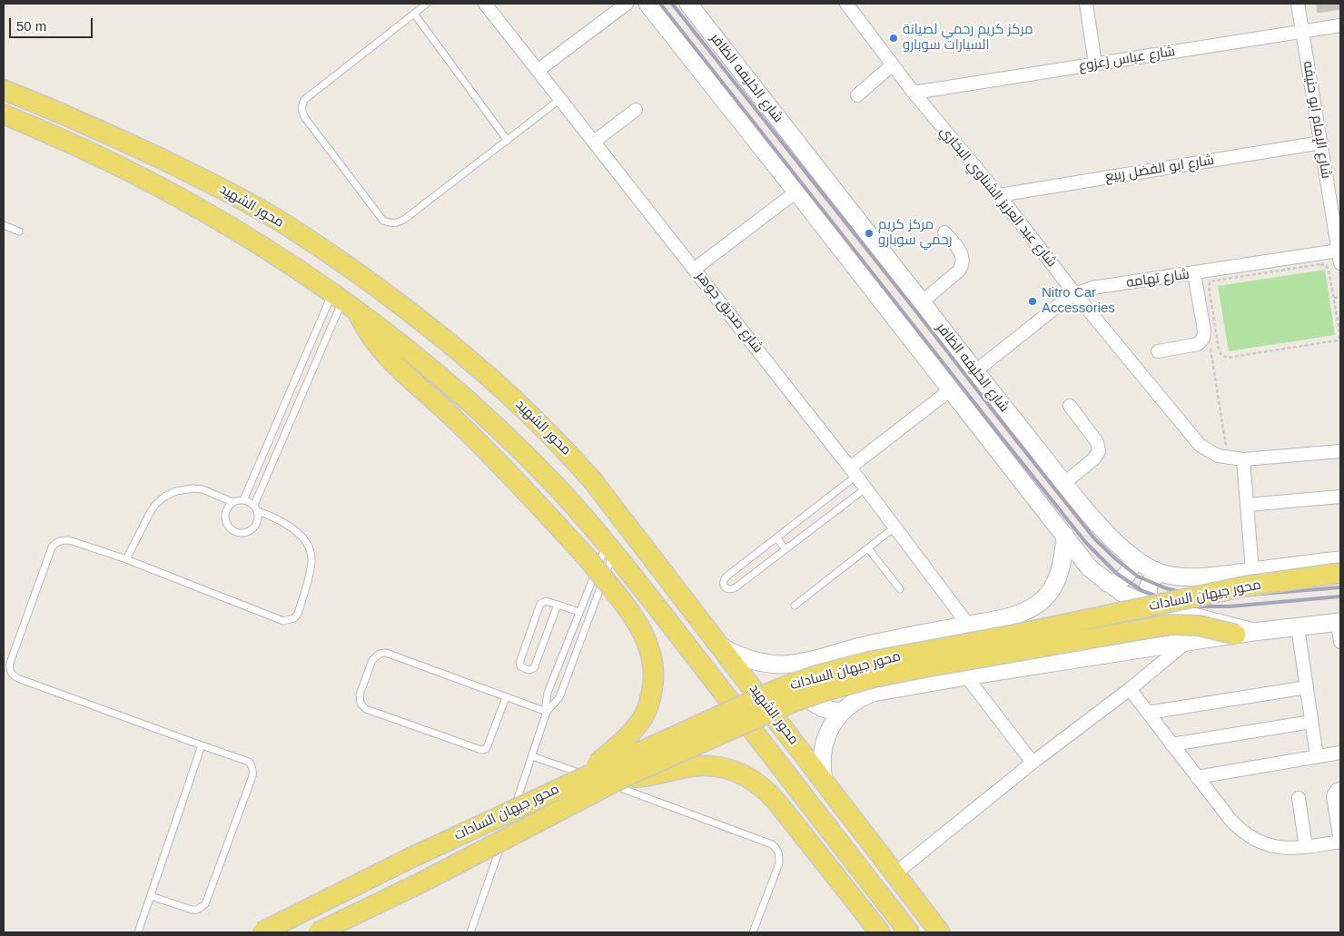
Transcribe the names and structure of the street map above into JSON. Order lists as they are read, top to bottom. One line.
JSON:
{"streets":{"main road":["محور الشهيد","محور جيهان السادات"],"street":["شارع عباس زعزوع","شارع الخليفه الظافر","شارع الإمام ابو حنيفه","شارع ابو الفضل ربيع","شارع عبد العزيز الشناوي البخاري","شارع تهامه","شارع صديق جوهر"]},"crossings":[["شارع عباس زعزوع","شارع الإمام ابو حنيفه"],["شارع عباس زعزوع","شارع عبد العزيز الشناوي البخاري"],["شارع الخليفه الظافر","شارع تهامه"],["شارع الإمام ابو حنيفه","شارع ابو الفضل ربيع"],["شارع الإمام ابو حنيفه","شارع تهامه"],["شارع ابو الفضل ربيع","شارع عبد العزيز الشناوي البخاري"],["شارع عبد العزيز الشناوي البخاري","شارع تهامه"]],"places":["مركز كريم رحمي لصيانة السيارات سوبارو","مركز كريم رحمي سوبارو","Nitro Car Accessories"],"scale_bar":"50 m"}
